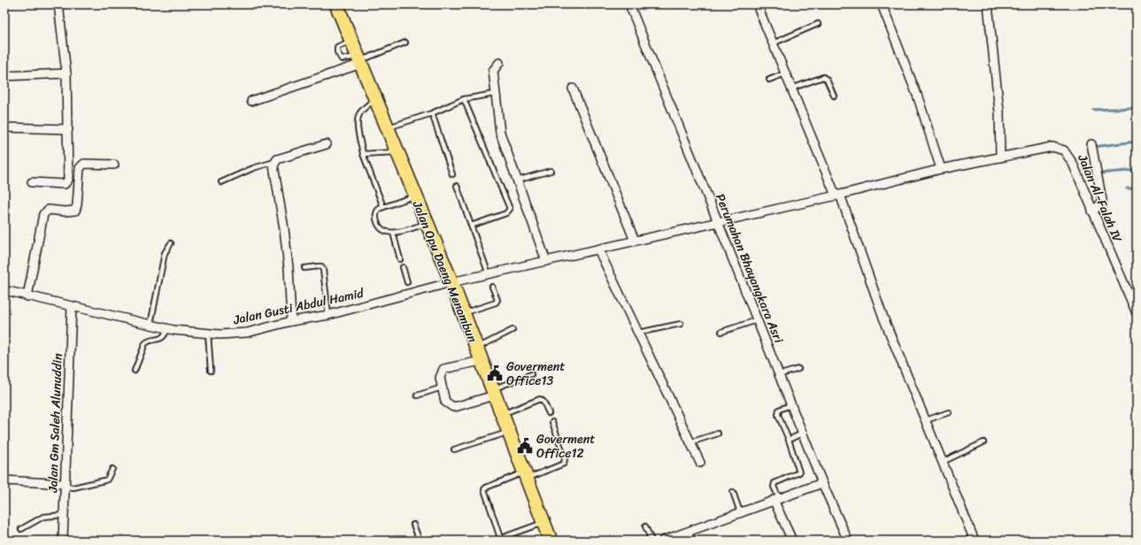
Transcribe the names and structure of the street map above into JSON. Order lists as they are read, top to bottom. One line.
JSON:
{"streets":{"highway":["Jalan Opu Daeng Menambun"],"street":["Jalan Al-Falah IV","Perumahan Bhayangkara Asri","Jalan Gusti Abdul Hamid","Jalan Gm Saleh Alunuddin"]},"crossings":[["Jalan Al-Falah IV","Perumahan Bhayangkara Asri"],["Jalan Al-Falah IV","Jalan Gusti Abdul Hamid"],["Perumahan Bhayangkara Asri","Jalan Gusti Abdul Hamid"],["Jalan Opu Daeng Menambun","Jalan Gusti Abdul Hamid"],["Jalan Gusti Abdul Hamid","Jalan Gm Saleh Alunuddin"]],"places":{"public building":["Goverment Office13","Goverment Office12"]}}
